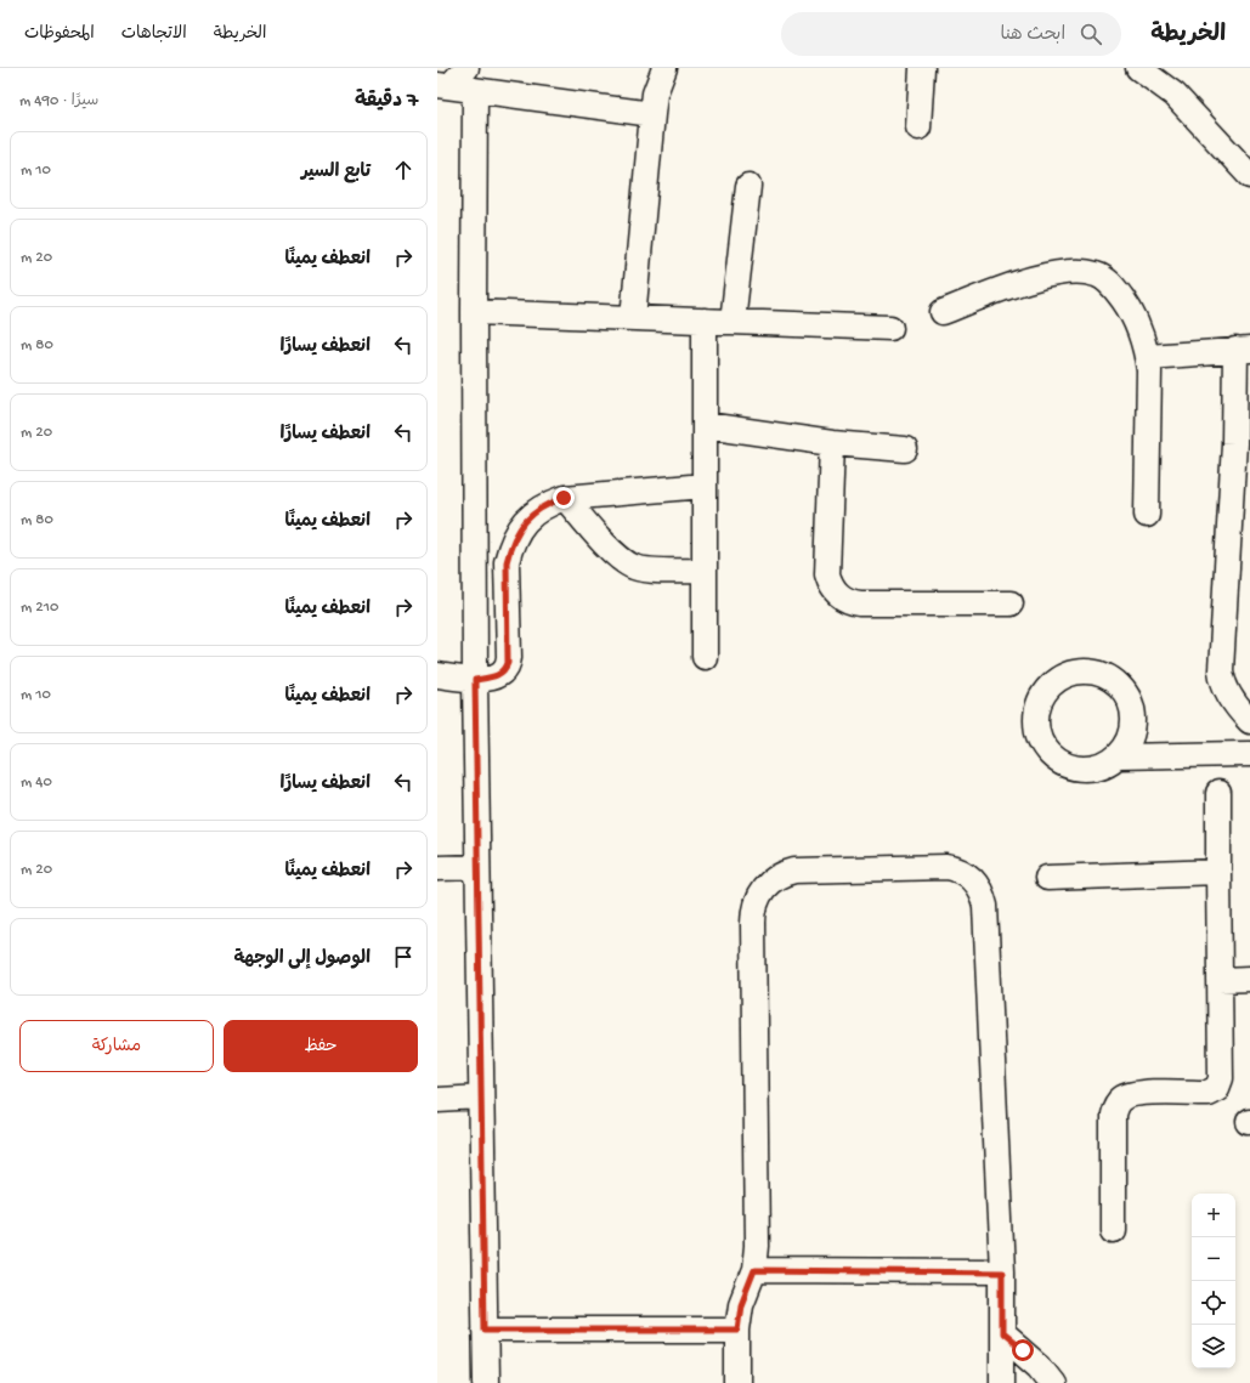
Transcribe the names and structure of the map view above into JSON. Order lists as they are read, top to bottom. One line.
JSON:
{"page":{"header":"الخريطة","search":"ابحث هنا","nav":["الخريطة","الاتجاهات","المحفوظات"],"heading":["7 دقيقة","سيرًا · 490 m"],"list":[["تابع السير","10 m"],["انعطف يمينًا","20 m"],["انعطف يسارًا","80 m"],["انعطف يسارًا","20 m"],["انعطف يمينًا","80 m"],["انعطف يمينًا","210 m"],["انعطف يمينًا","10 m"],["انعطف يسارًا","40 m"],["انعطف يمينًا","20 m"],"الوصول إلى الوجهة"],"buttons":["حفظ","مشاركة"],"map_buttons":["+","−"]}}
